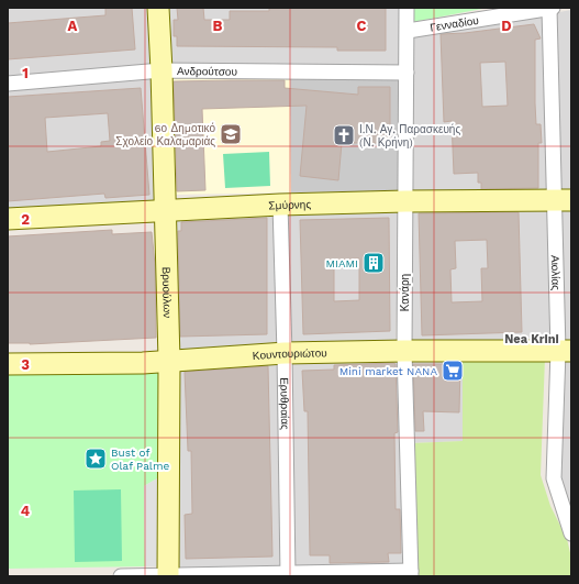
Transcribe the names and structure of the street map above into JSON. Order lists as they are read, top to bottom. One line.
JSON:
{"streets":{"main road":["Σμύρνης","Βρυούλων","Κουντουριώτου"],"street":["Γενναδίου","Ανδρούτσου","Αιολίας","Κανάρη","Ερυθραίας"]},"crossings":[["Γενναδίου","Αιολίας"],["Γενναδίου","Κανάρη"],["Ανδρούτσου","Βρυούλων"],["Ανδρούτσου","Κανάρη"],["Σμύρνης","Αιολίας"],["Σμύρνης","Βρυούλων"],["Σμύρνης","Κανάρη"],["Σμύρνης","Ερυθραίας"],["Αιολίας","Κουντουριώτου"],["Βρυούλων","Κουντουριώτου"],["Κανάρη","Κουντουριώτου"],["Κουντουριώτου","Ερυθραίας"]],"districts":["Nea Krini"],"places":{"school or university":["6ο Δημοτικό Σχολείο Καλαμαριάς"],"church":["Ι.Ν. Αγ. Παρασκευής (Ν. Κρήνη)"],"building":["MIAMI"],"supermarket":["Mini market NANA"],"place":["Bust of Olaf Palme"]},"grid":{"columns":["A","B","C","D"],"rows":["1","2","3","4"]}}
